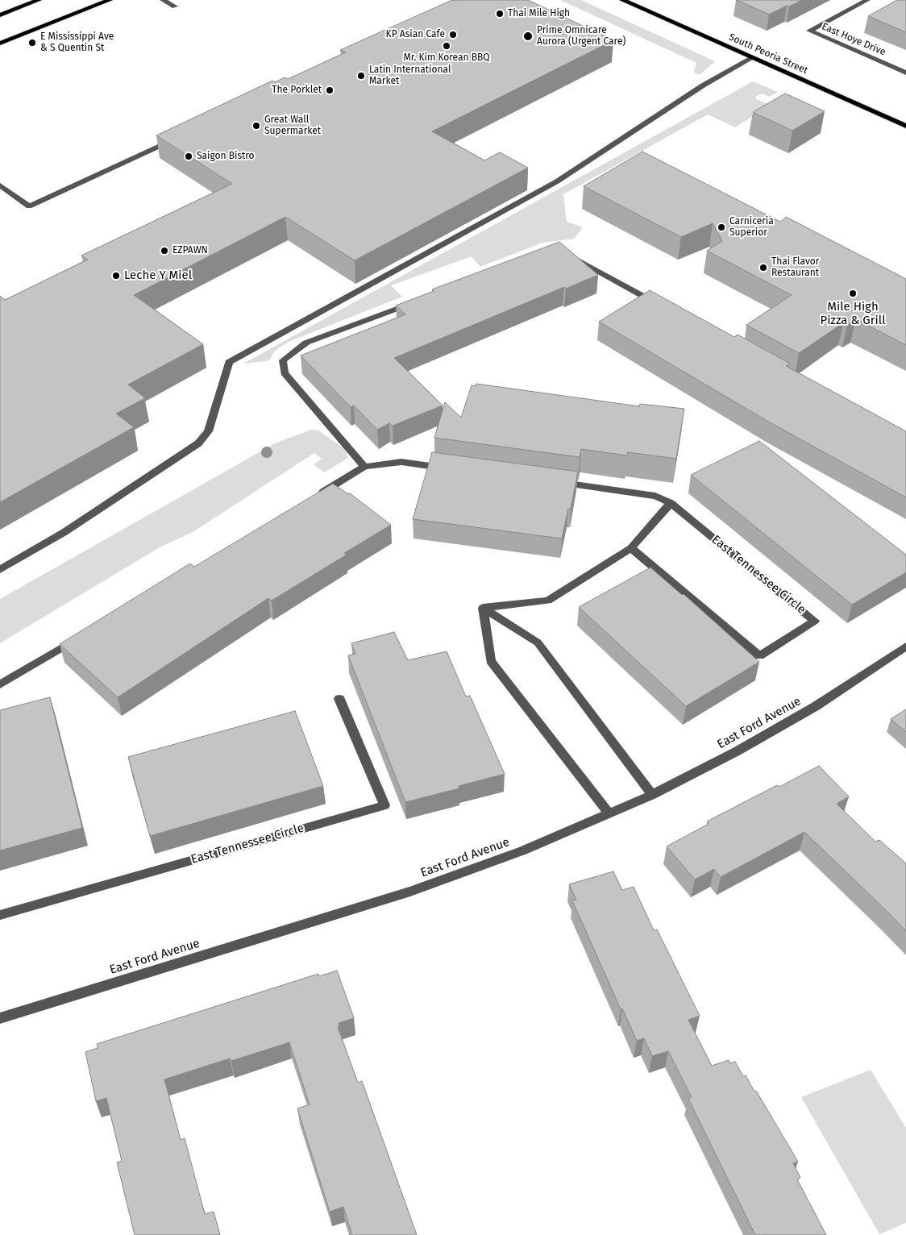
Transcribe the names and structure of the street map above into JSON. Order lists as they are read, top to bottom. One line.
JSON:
{"streets":{"main road":["South Peoria Street"],"street":["East Hoye Drive","East Tennessee Circle","East Ford Avenue"]},"places":["Thai Mile High","KP Asian Cafe","Prime Omnicare Aurora (Urgent Care)","E Mississippi Ave & S Quentin St","Mr. Kim Korean BBQ","Latin International Market","The Porklet","Great Wall Supermarket","Saigon Bistro","Carniceria Superior","EZPAWN","Thai Flavor Restaurant","Leche Y Miel","Mile High Pizza & Grill"]}
